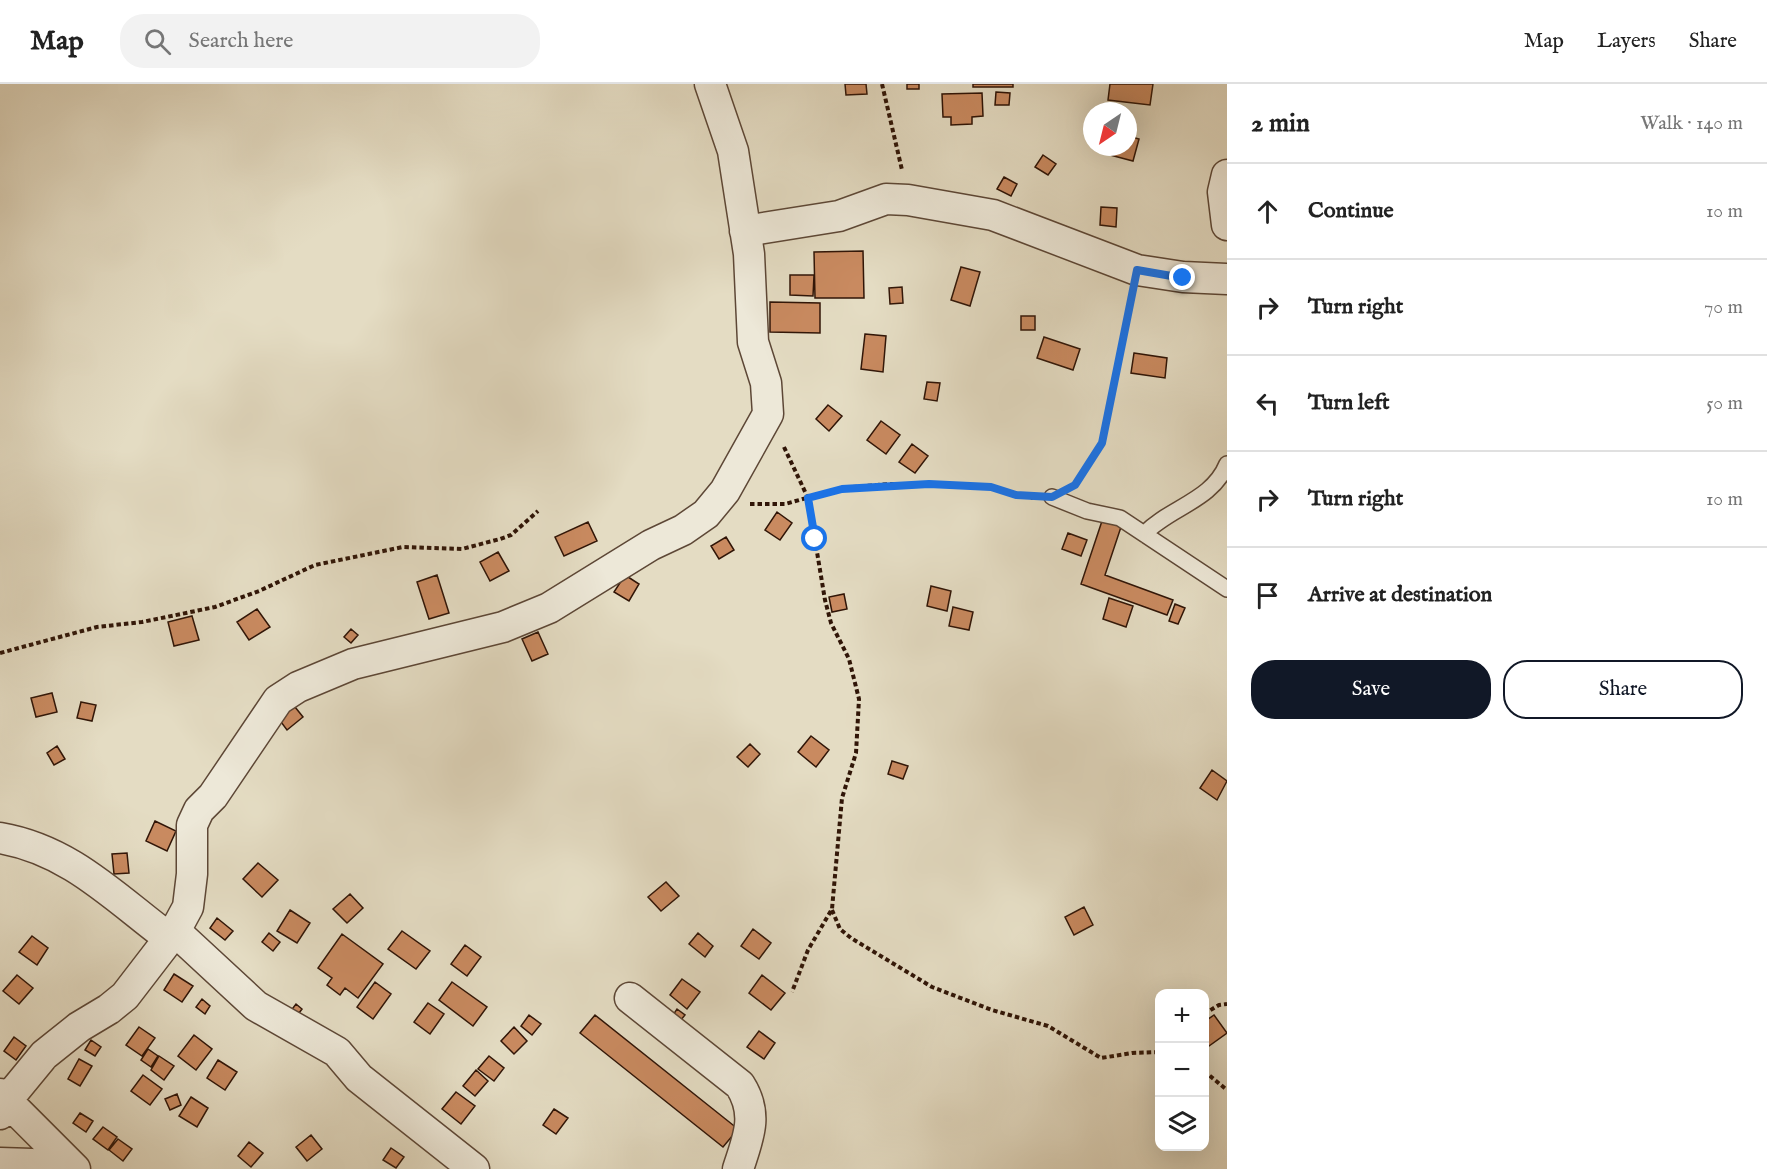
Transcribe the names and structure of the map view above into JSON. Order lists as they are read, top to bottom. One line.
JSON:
{"north":"bottom left","page":{"header":"Map","search":"Search here","nav":["Map","Layers","Share"],"heading":["2 min","Walk · 140 m"],"list":[["Continue","10 m"],["Turn right","70 m"],["Turn left","50 m"],["Turn right","10 m"],"Arrive at destination"],"buttons":["Save","Share"],"map_buttons":["+","−"]}}
